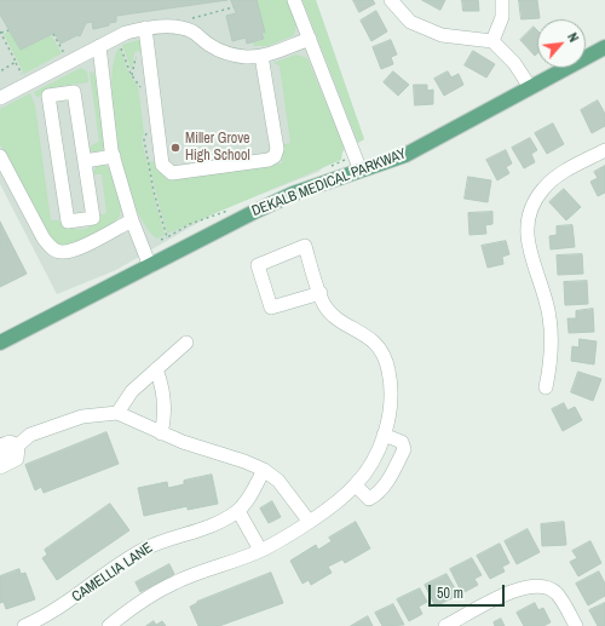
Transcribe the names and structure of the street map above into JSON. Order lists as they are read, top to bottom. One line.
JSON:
{"streets":{"main road":["DEKALB MEDICAL PARKWAY"],"street":["CAMELLIA LANE"]},"places":["Miller Grove High School"],"scale_bar":"50 m","north":"top right"}
